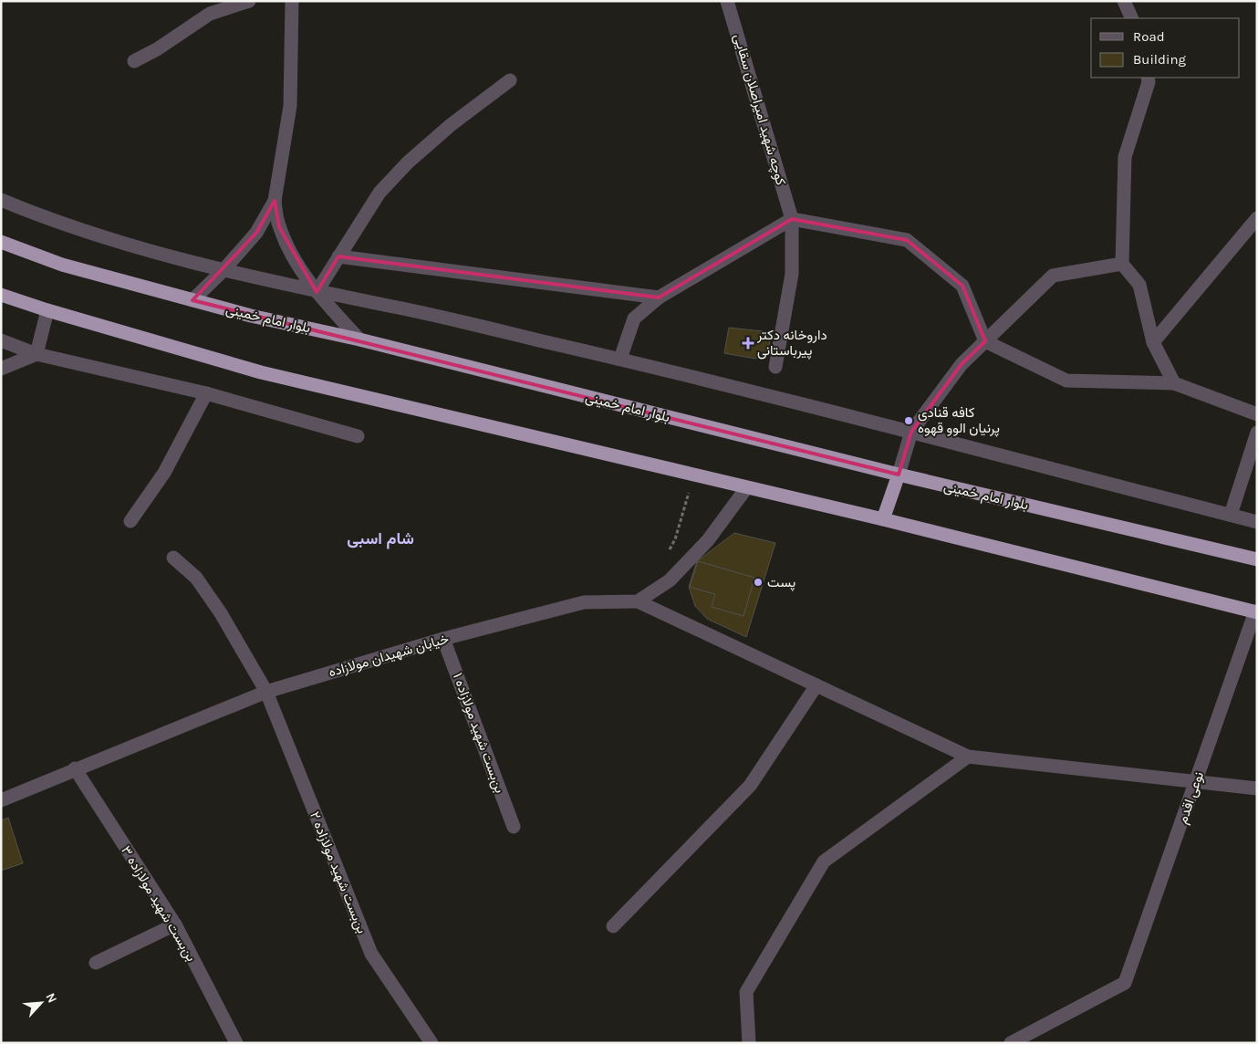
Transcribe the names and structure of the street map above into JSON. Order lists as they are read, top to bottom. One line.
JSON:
{"streets":{"highway":["بلوار امام خمینی"],"street":["کوچه شهید امیراصلان سقایی","خیابان شهیدان مولازاده","بن‌بست شهید مولازاده ۱","نوعی اقدم","بن‌بست شهید مولازاده ۲","بن‌بست شهید مولازاده ۳"]},"crossings":[["خیابان شهیدان مولازاده","بن‌بست شهید مولازاده ۱"],["خیابان شهیدان مولازاده","بن‌بست شهید مولازاده ۲"],["خیابان شهیدان مولازاده","بن‌بست شهید مولازاده ۳"]],"districts":["شام اسبی"],"places":{"health":["داروخانه دکتر پیرباستانی"],"other":["کافه قنادی پرنیان الوو قهوه","پست"]},"legend":["Road","Building"],"north":"top right"}
